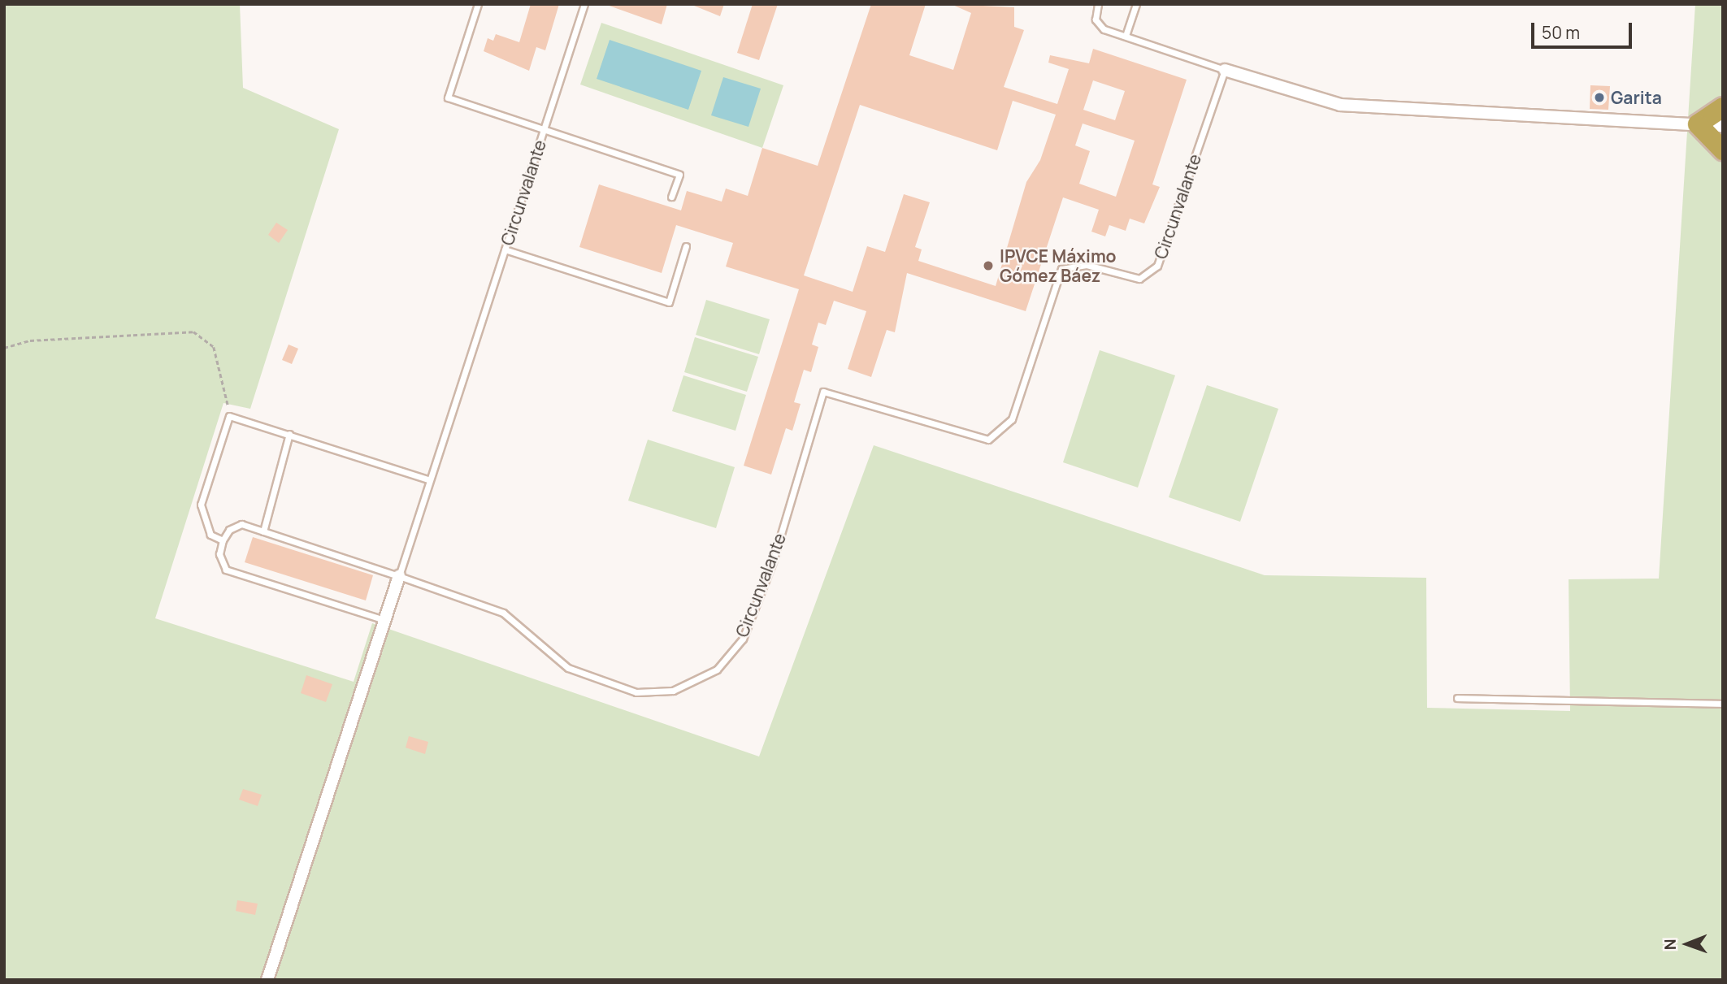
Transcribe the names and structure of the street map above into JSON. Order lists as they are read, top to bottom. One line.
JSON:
{"streets":{"lane":["Circunvalante"]},"places":["Garita","IPVCE Máximo Gómez Báez"],"scale_bar":"50 m","north":"left"}
